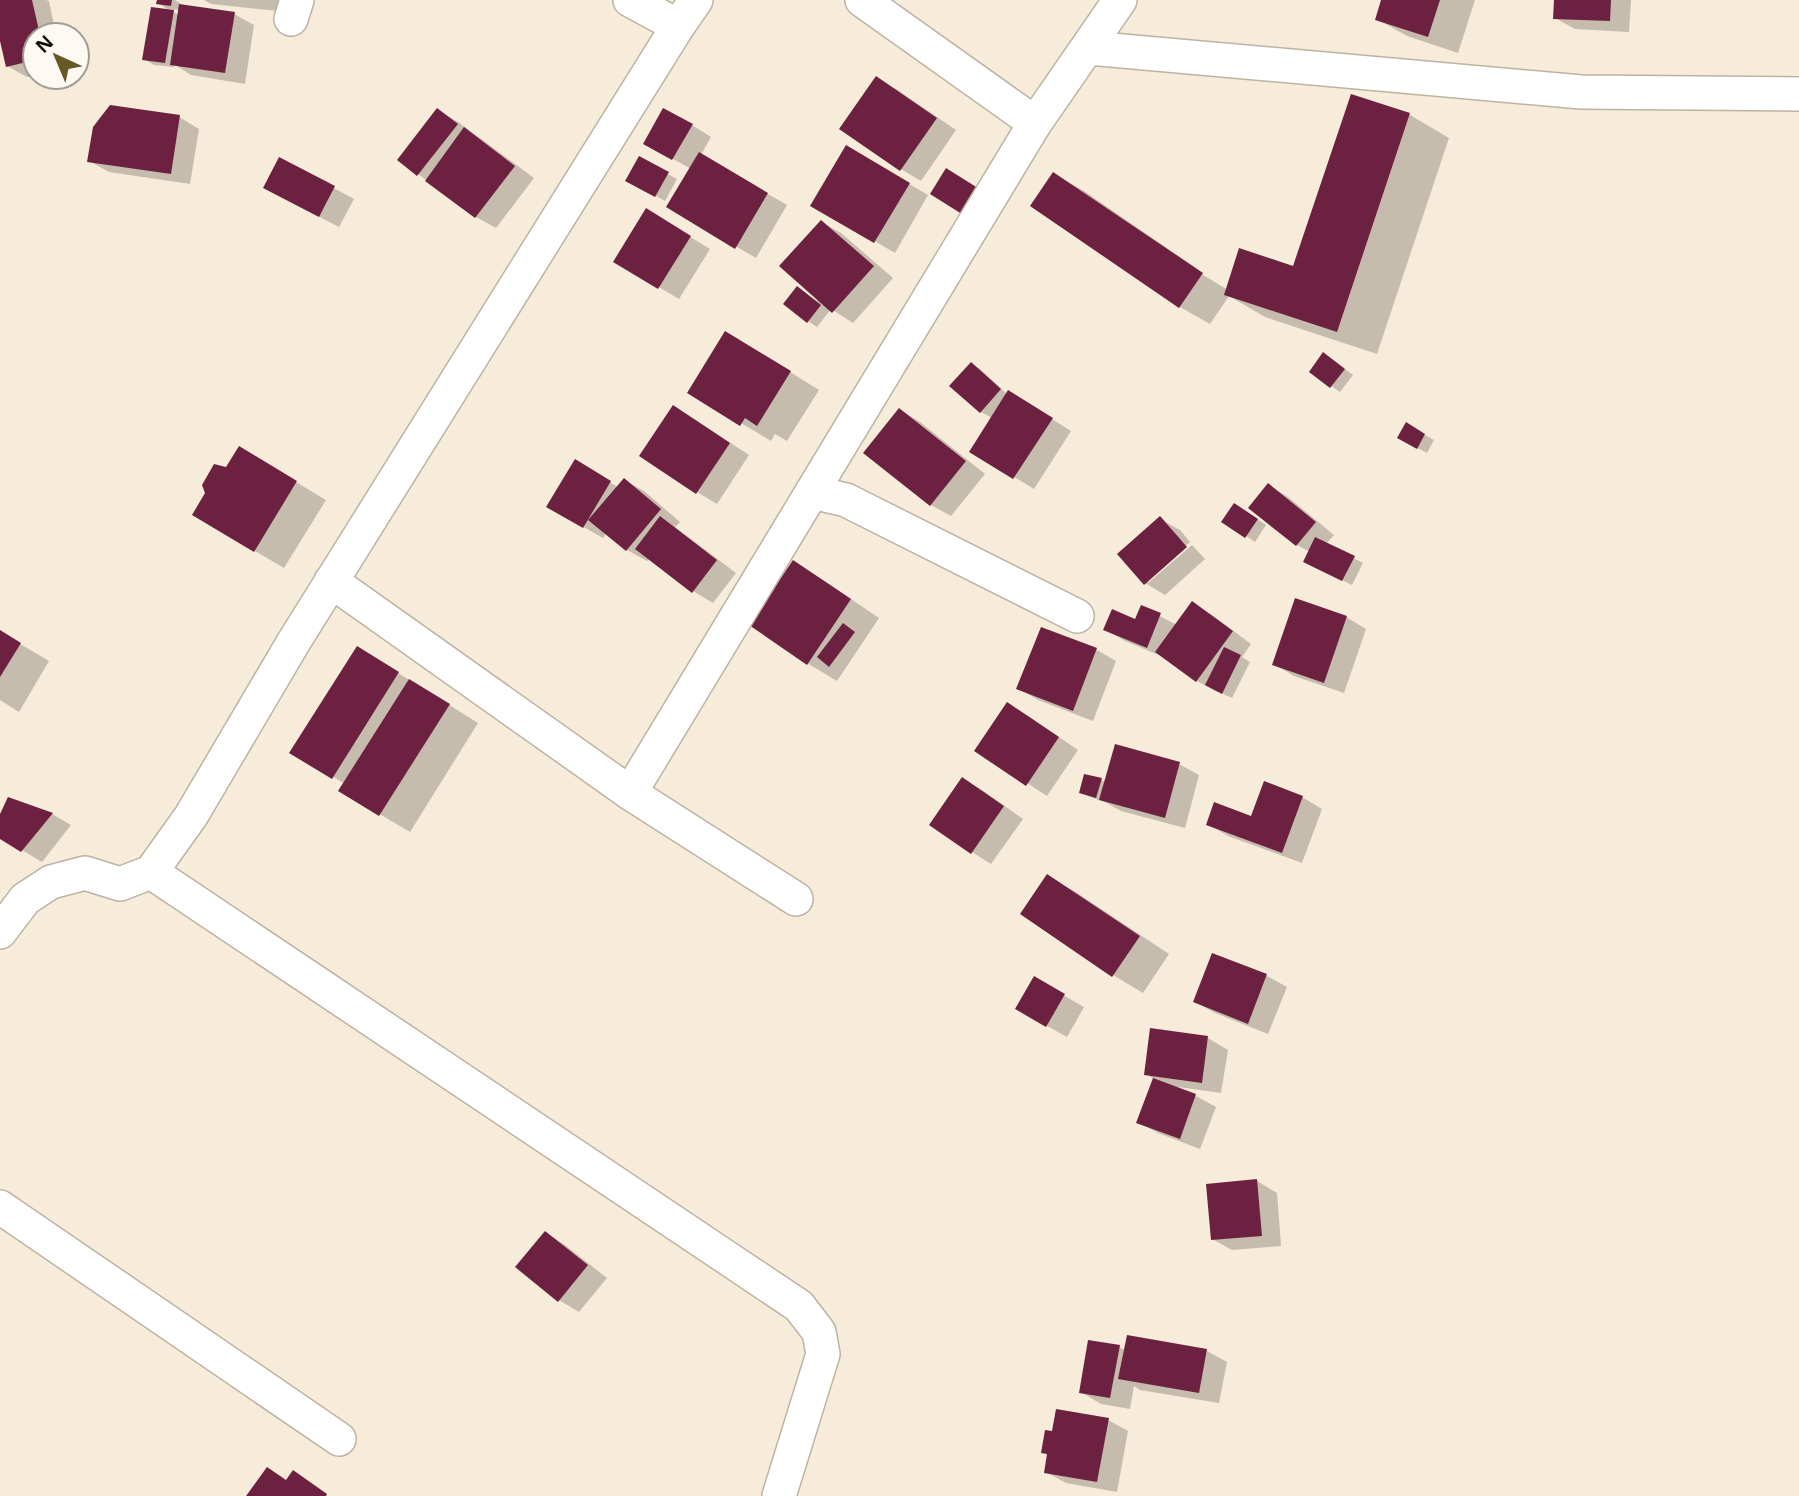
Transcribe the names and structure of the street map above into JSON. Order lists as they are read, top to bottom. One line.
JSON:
{"north":"top left"}
